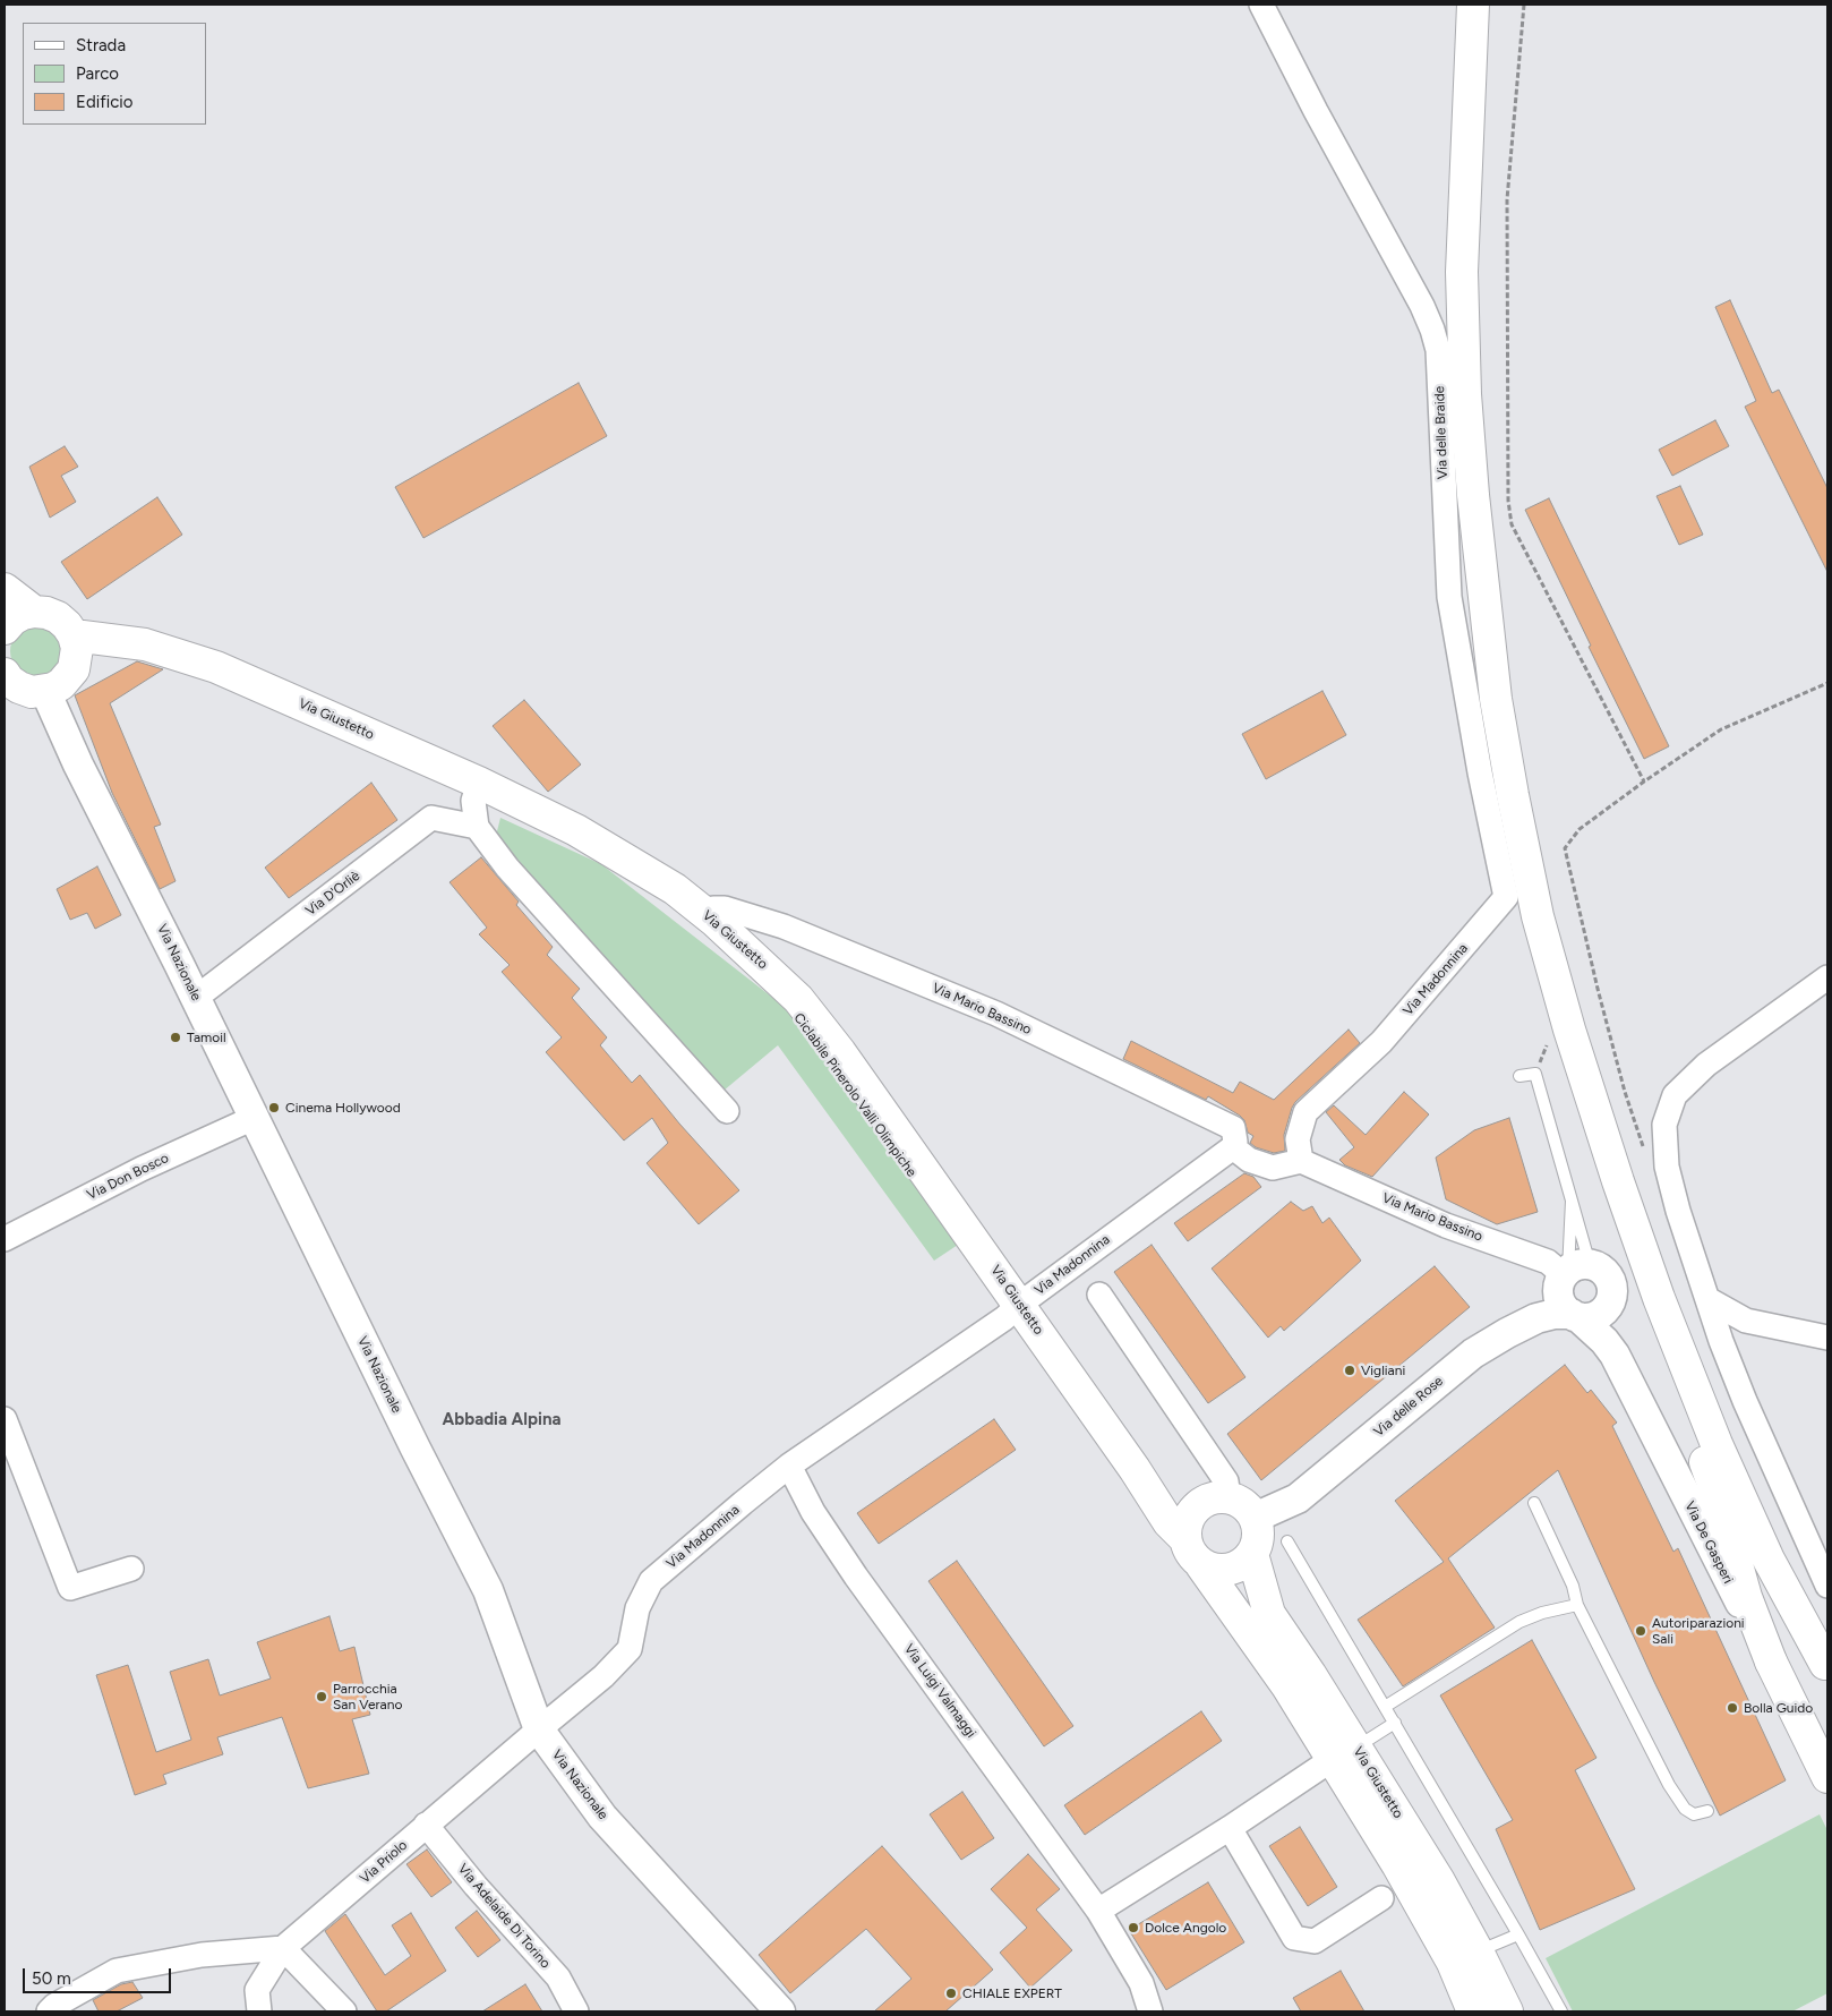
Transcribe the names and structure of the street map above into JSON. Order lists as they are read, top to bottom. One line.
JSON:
{"streets":{"main road":["Via Giustetto","Via De Gasperi"],"street":["Via delle Braide","Via D'Orliè","Via Nazionale","Via Madonnina","Via Mario Bassino","Via Don Bosco","Via delle Rose","Via Luigi Valmaggi","Via Priolo","Via Adelaide Di Torino"]},"crossings":[["Via delle Braide","Via Madonnina"],["Via Giustetto","Via Madonnina"],["Via Giustetto","Via Mario Bassino"],["Via Giustetto","Via delle Rose"],["Via D'Orliè","Via Nazionale"],["Via Nazionale","Via Madonnina"],["Via Nazionale","Via Don Bosco"],["Via Nazionale","Via Priolo"],["Via Madonnina","Via Mario Bassino"],["Via Madonnina","Via Luigi Valmaggi"],["Via Madonnina","Via Priolo"],["Via Mario Bassino","Via delle Rose"],["Via Mario Bassino","Via De Gasperi"],["Via delle Rose","Via De Gasperi"],["Via Priolo","Via Adelaide Di Torino"]],"districts":["Abbadia Alpina"],"places":["Tamoil","Cinema Hollywood","Vigliani","Autoriparazioni Sali","Parrocchia San Verano","Bolla Guido","Dolce Angolo","CHIALE EXPERT"],"legend":["Strada","Parco","Edificio"],"scale_bar":"50 m"}
